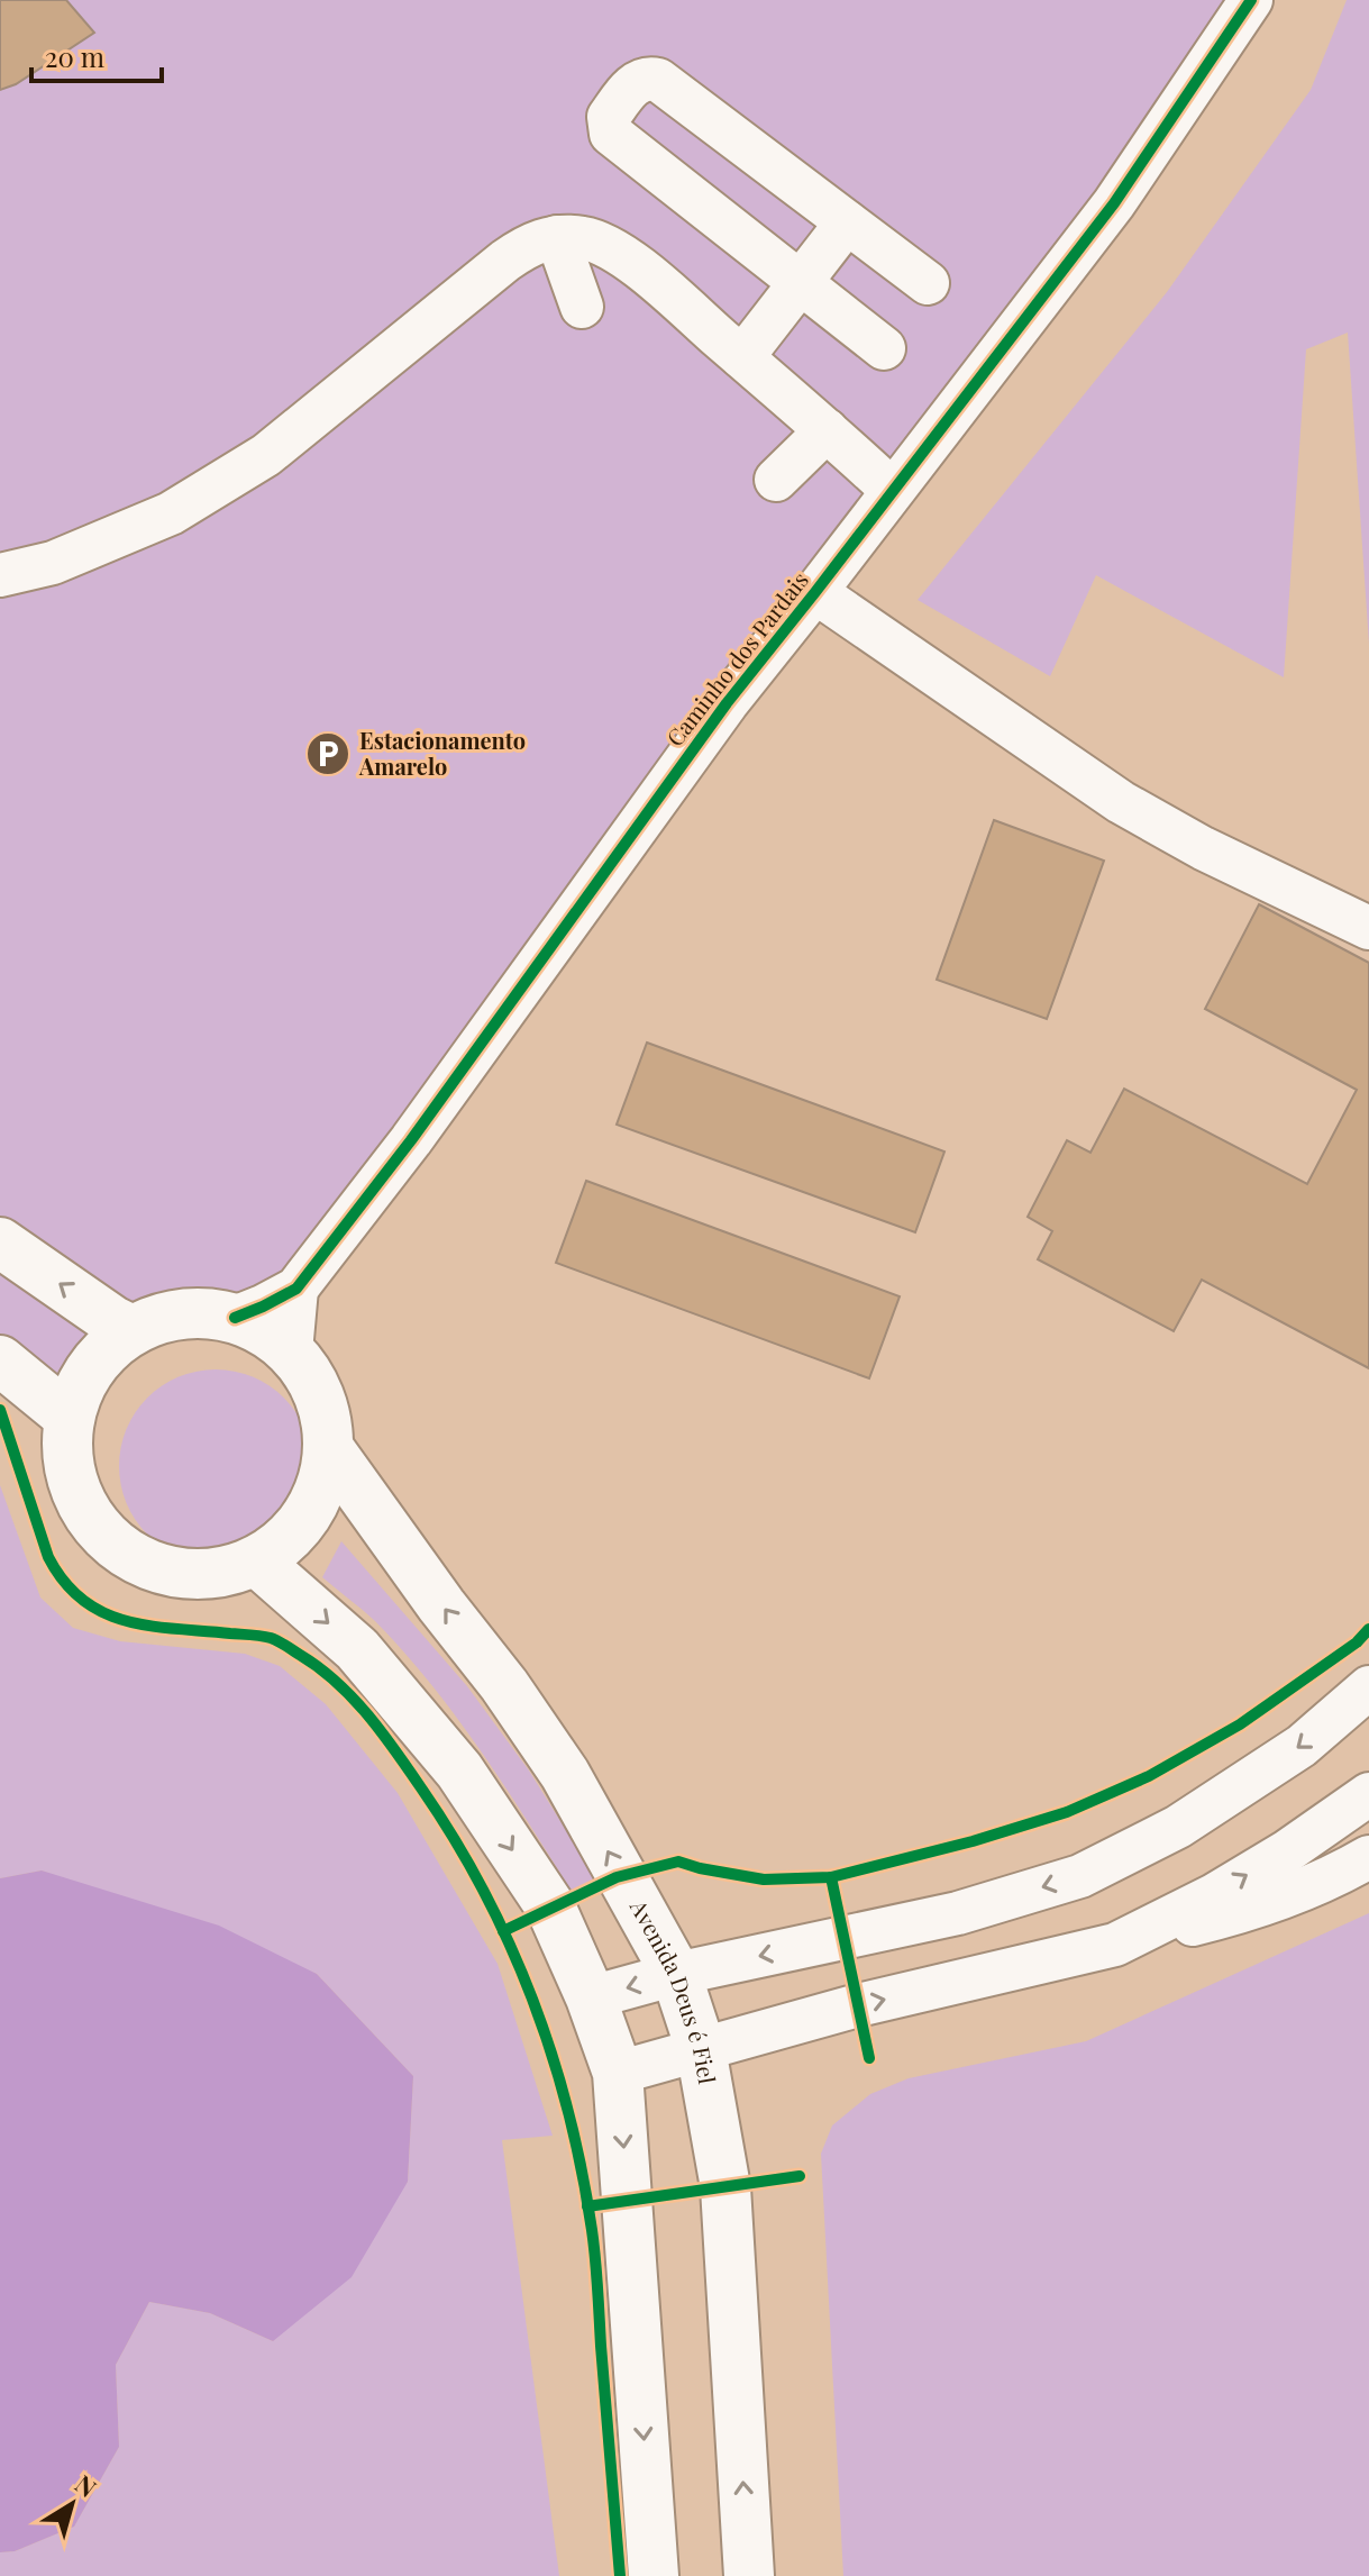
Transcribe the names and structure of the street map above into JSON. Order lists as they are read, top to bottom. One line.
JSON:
{"streets":{"main road":["Avenida Deus é Fiel"],"street":["Caminho dos Pardais"]},"crossings":[["Caminho dos Pardais","Avenida Deus é Fiel"]],"places":{"parking":["Estacionamento Amarelo"]},"scale_bar":"20 m","north":"top right"}
